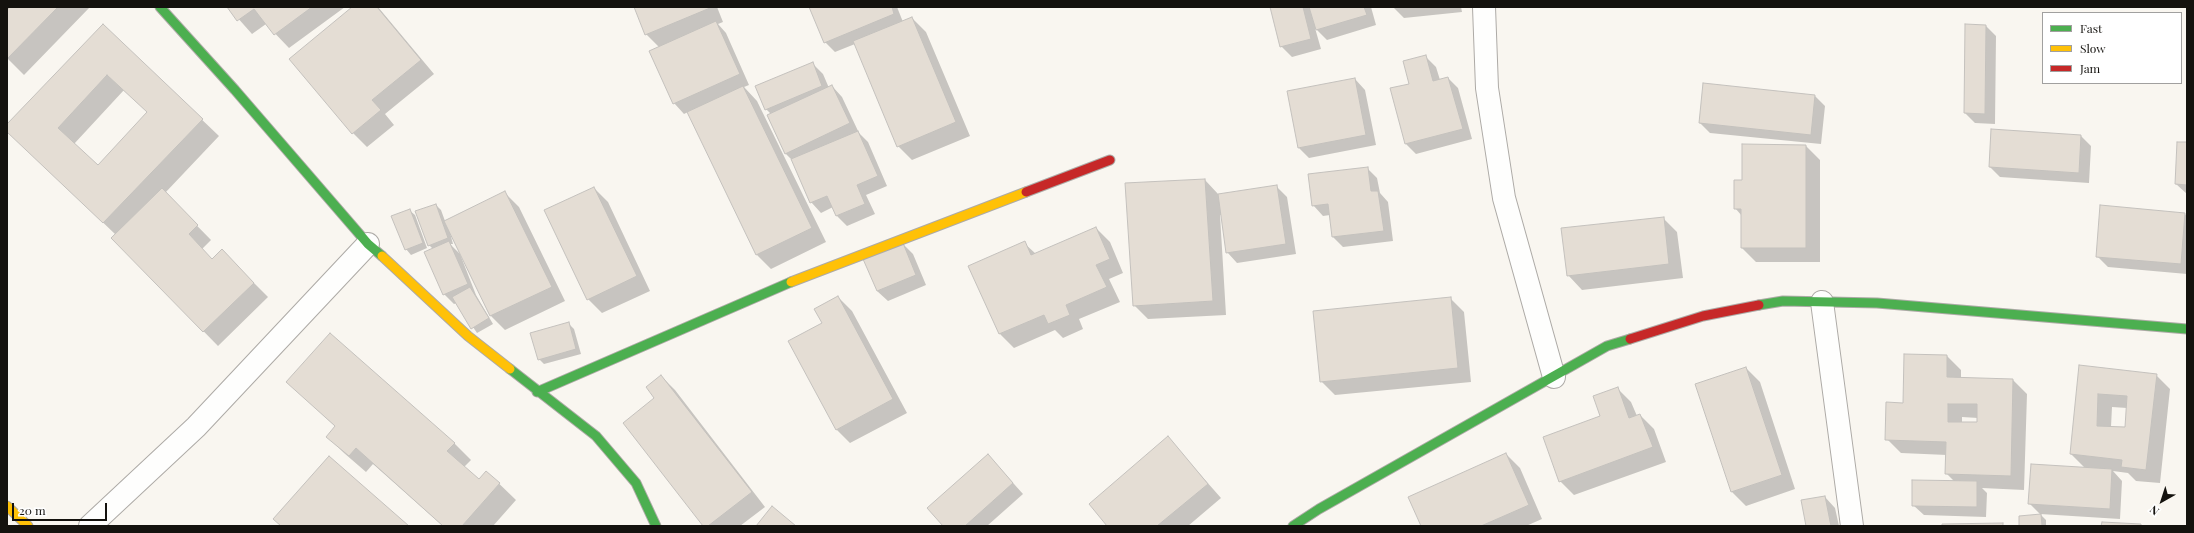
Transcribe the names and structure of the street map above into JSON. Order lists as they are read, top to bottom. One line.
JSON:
{"legend":["Fast","Slow","Jam"],"scale_bar":"20 m","north":"bottom left"}
